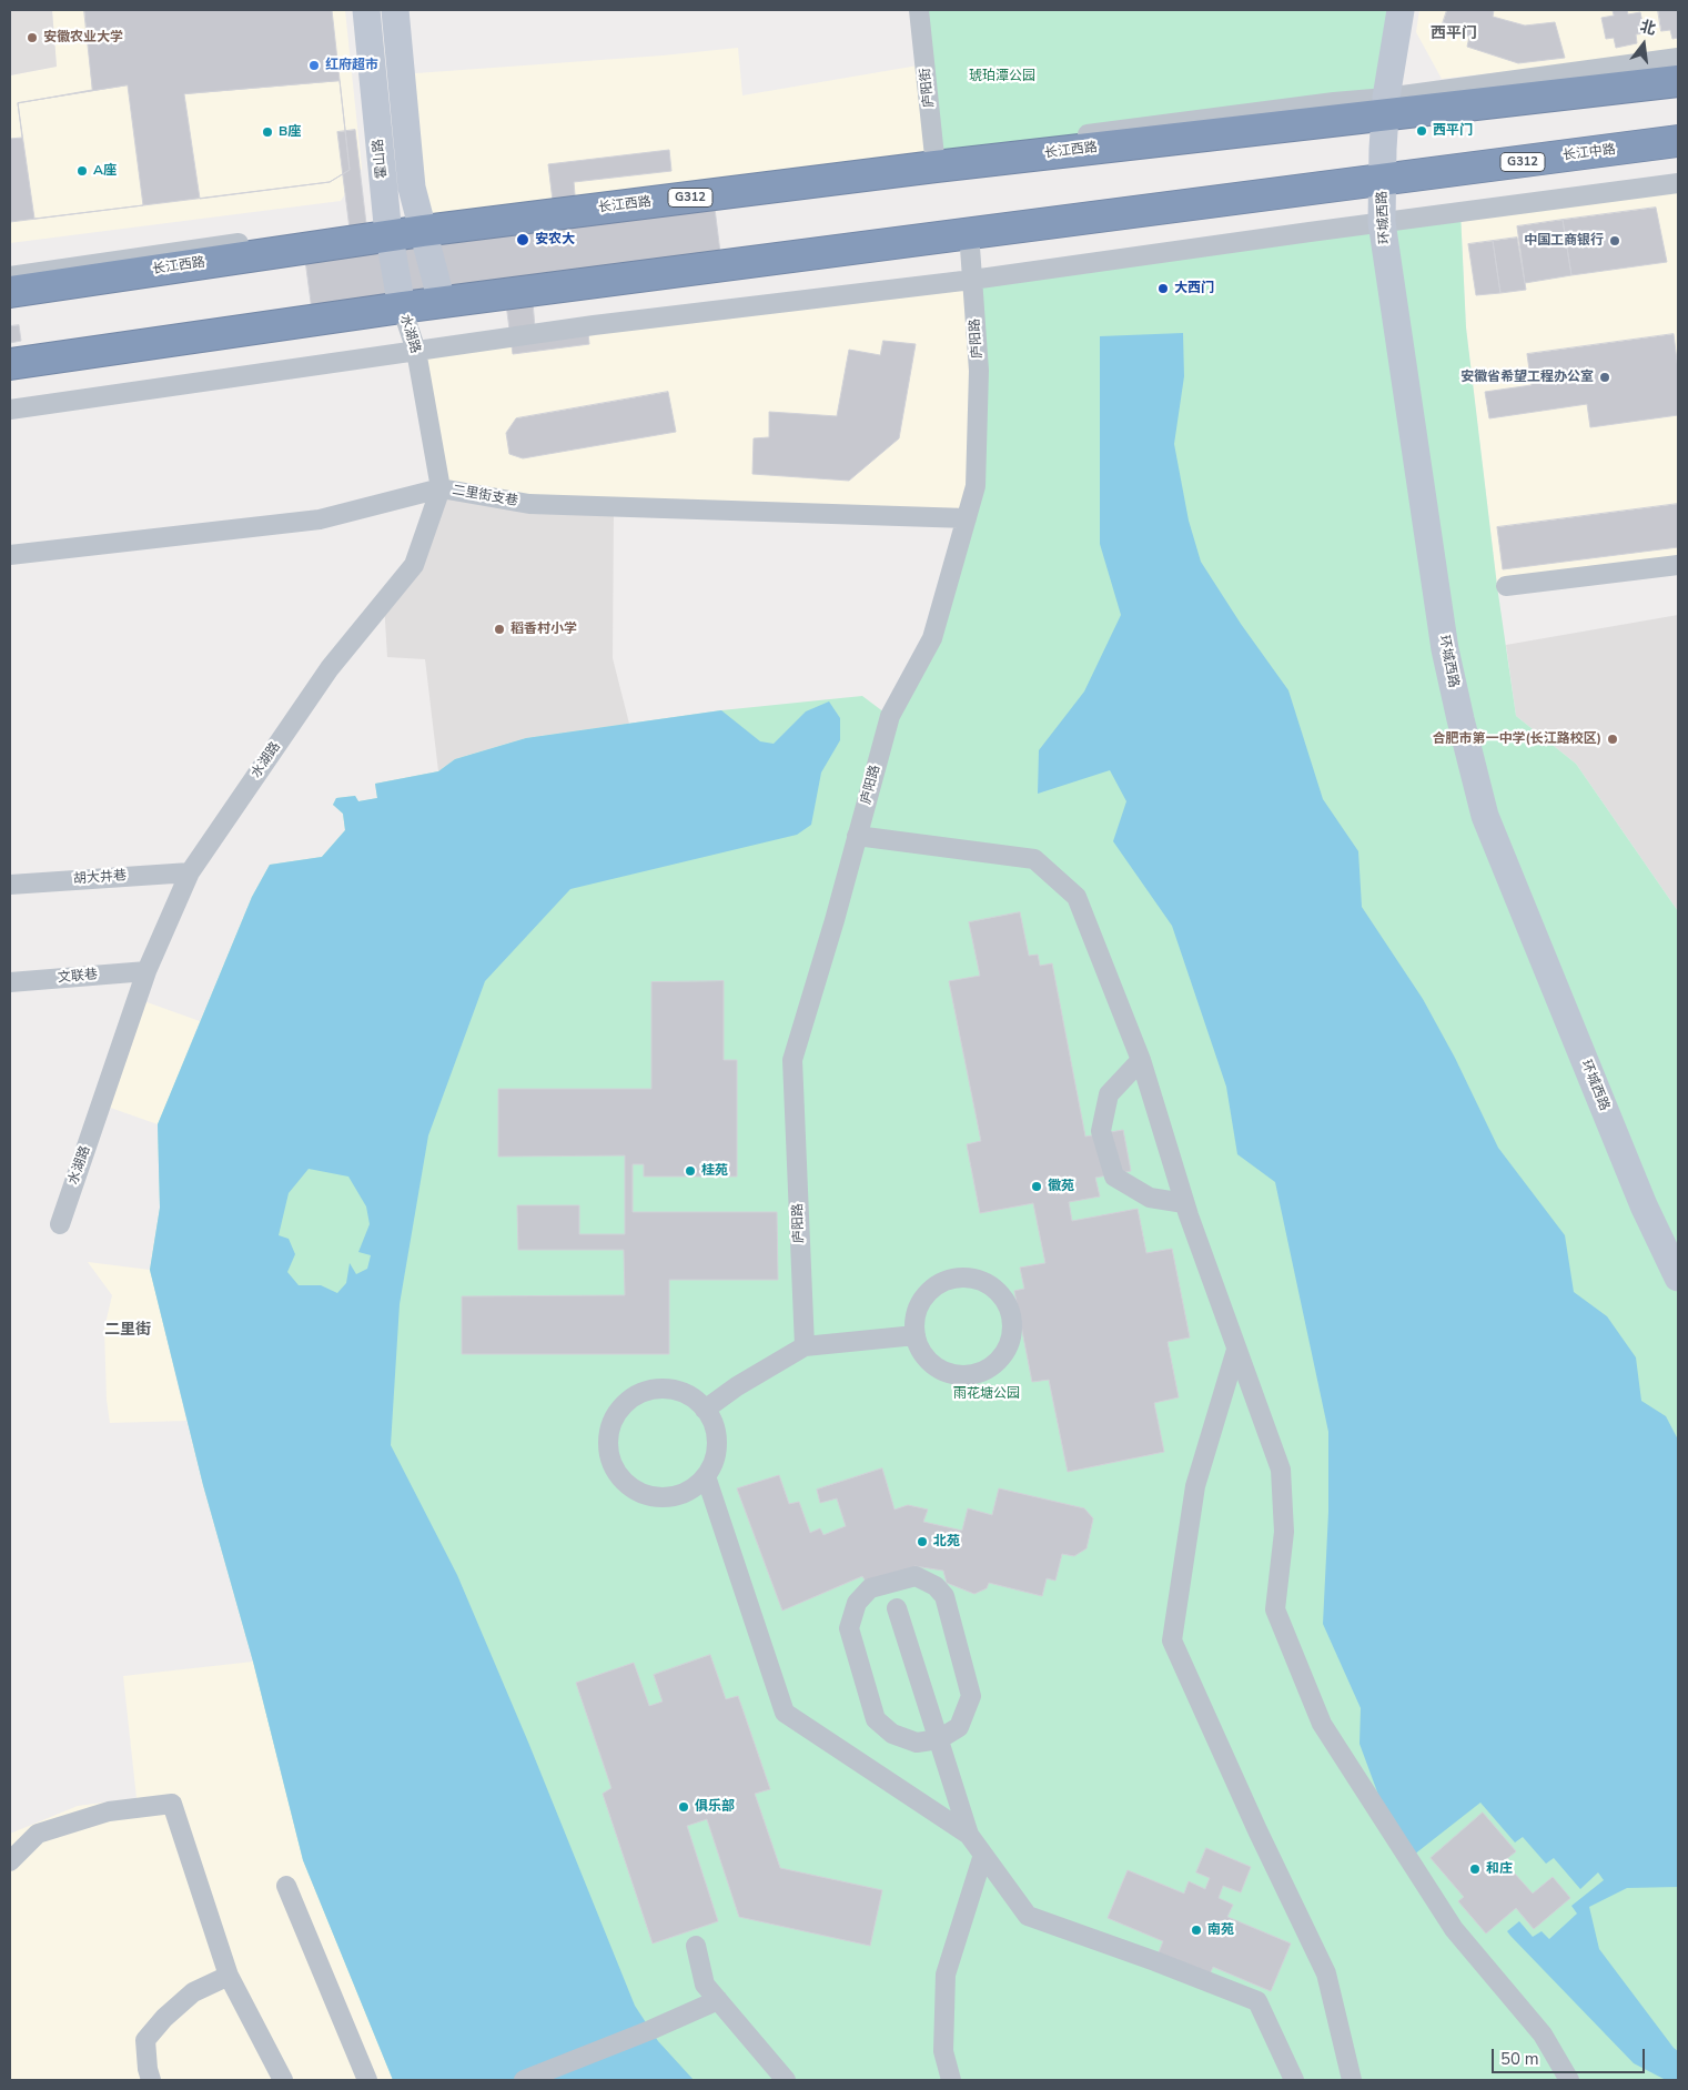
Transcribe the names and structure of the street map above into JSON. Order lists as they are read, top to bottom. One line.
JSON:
{"streets":{"highway":["长江西路","长江中路","G312"],"street":["庐阳街","霍山路","环城西路","水湖路","庐阳路","二里街支巷","胡大井巷","文联巷"]},"crossings":[["庐阳街","长江西路"],["长江西路","霍山路"],["长江西路","G312"],["长江西路","环城西路"],["长江中路","G312"],["长江中路","环城西路"],["霍山路","G312"],["霍山路","水湖路"],["G312","环城西路"],["G312","水湖路"],["G312","庐阳路"],["水湖路","二里街支巷"],["水湖路","胡大井巷"],["水湖路","文联巷"],["庐阳路","二里街支巷"]],"districts":["西平门","二里街"],"parks":["琥珀潭公园","雨花塘公园"],"places":["安徽农业大学","红府超市","西平门","B座","A座","安农大","中国工商银行","大西门","安徽省希望工程办公室","稻香村小学","合肥市第一中学(长江路校区)","桂苑","徽苑","北苑","俱乐部","和庄","南苑"],"scale_bar":"50 m","north":"top"}
